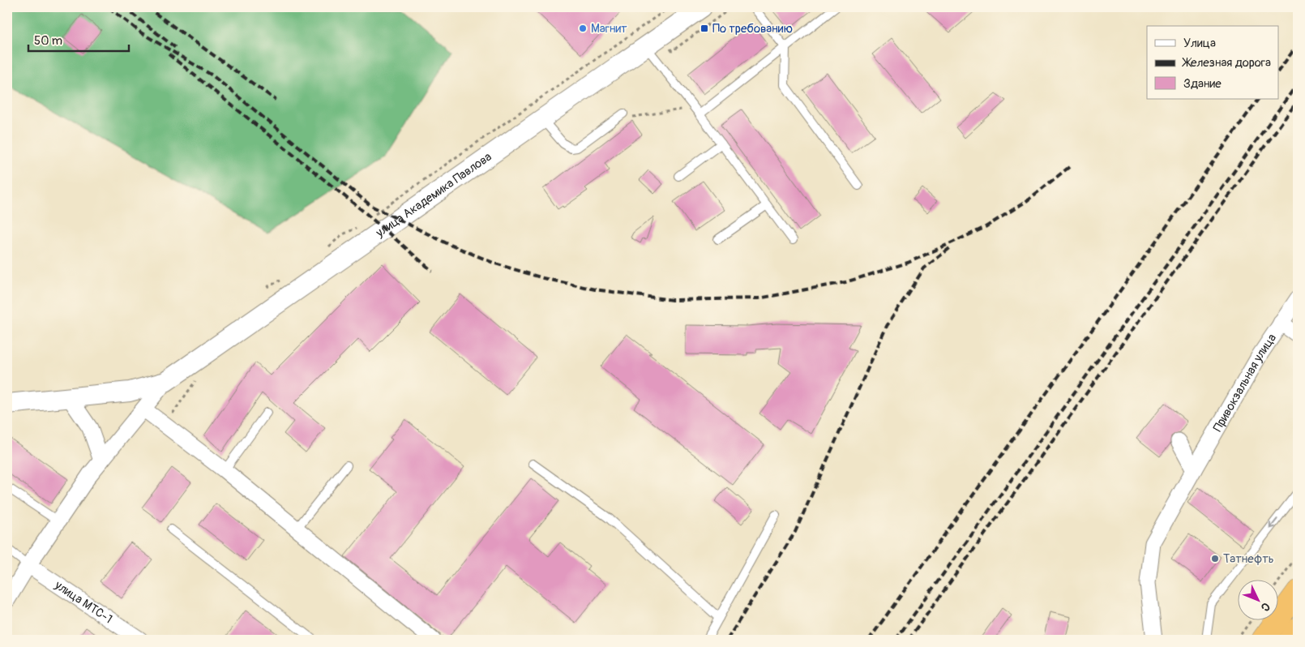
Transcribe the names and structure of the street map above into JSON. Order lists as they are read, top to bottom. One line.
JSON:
{"streets":{"street":["улица Академика Павлова","Привокзальная улица","улица МТС-1"]},"places":{"other":["Магнит","Татнефть"],"transit":["По требованию"]},"legend":["Улица","Железная дорога","Здание"],"scale_bar":"50 m","north":"bottom right"}
